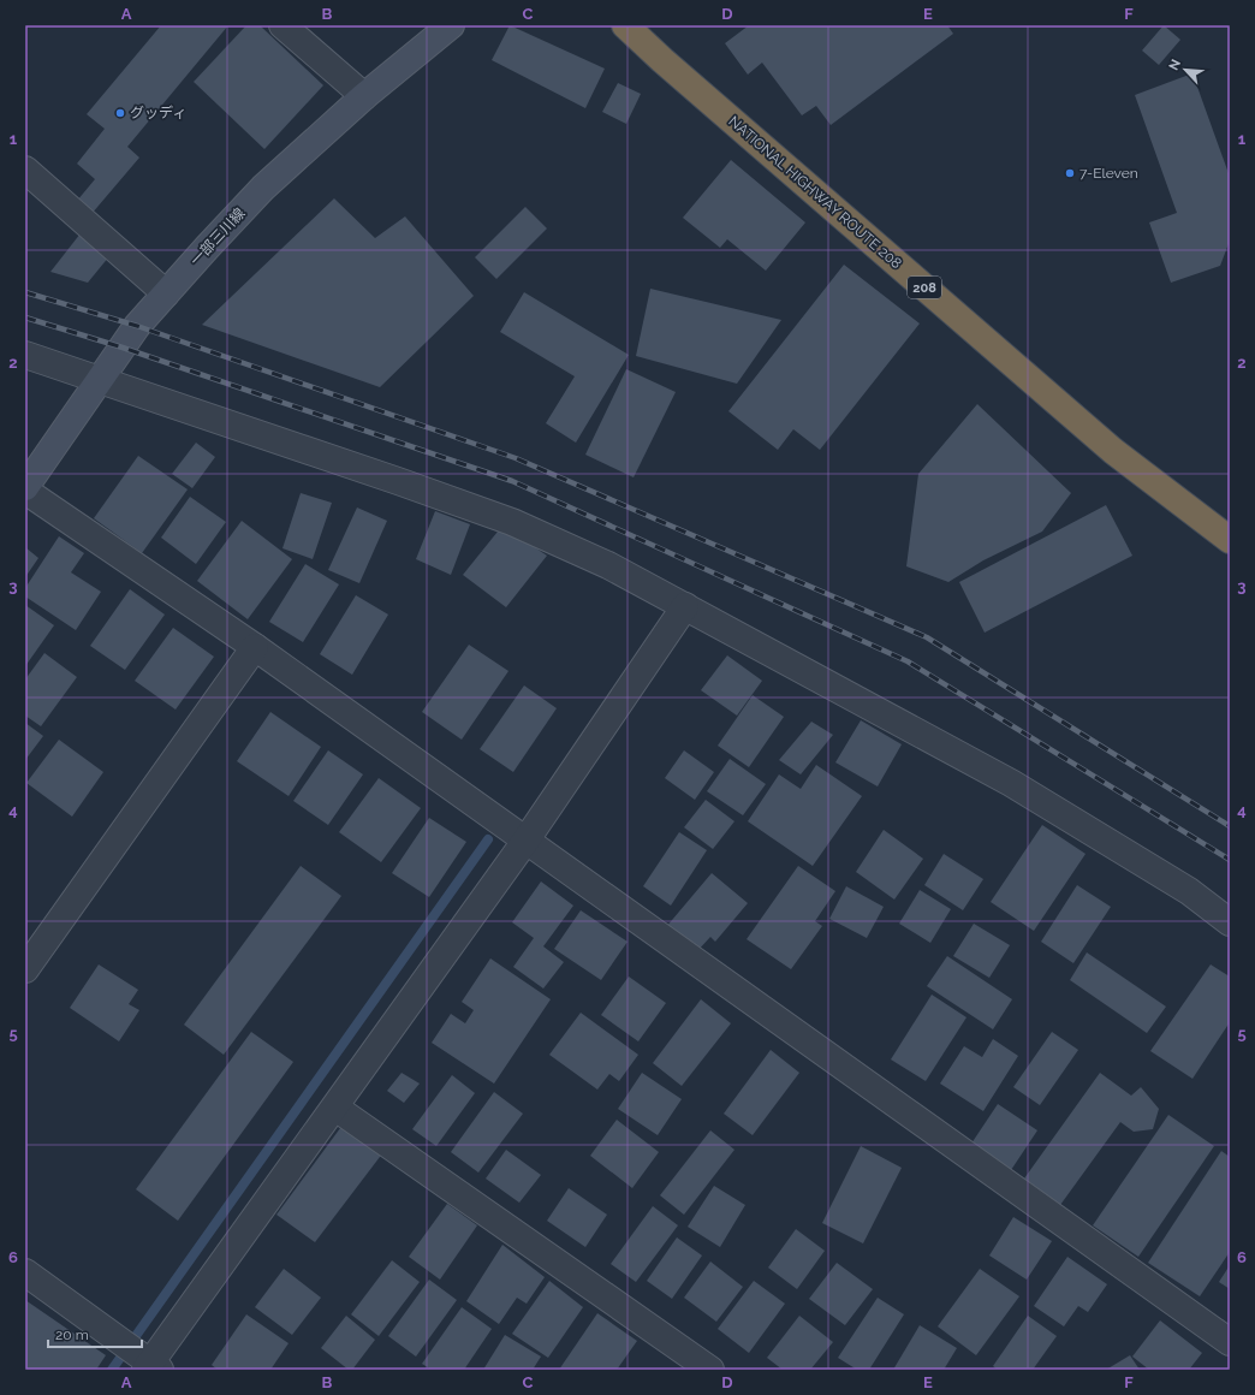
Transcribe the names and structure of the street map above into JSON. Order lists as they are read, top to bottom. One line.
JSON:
{"streets":{"highway":["NATIONAL HIGHWAY ROUTE 208","208"],"main road":["一部三川線"]},"places":["グッディ","7-Eleven"],"scale_bar":"20 m","north":"top left","grid":{"columns":["A","B","C","D","E","F"],"rows":["1","2","3","4","5","6"]}}
